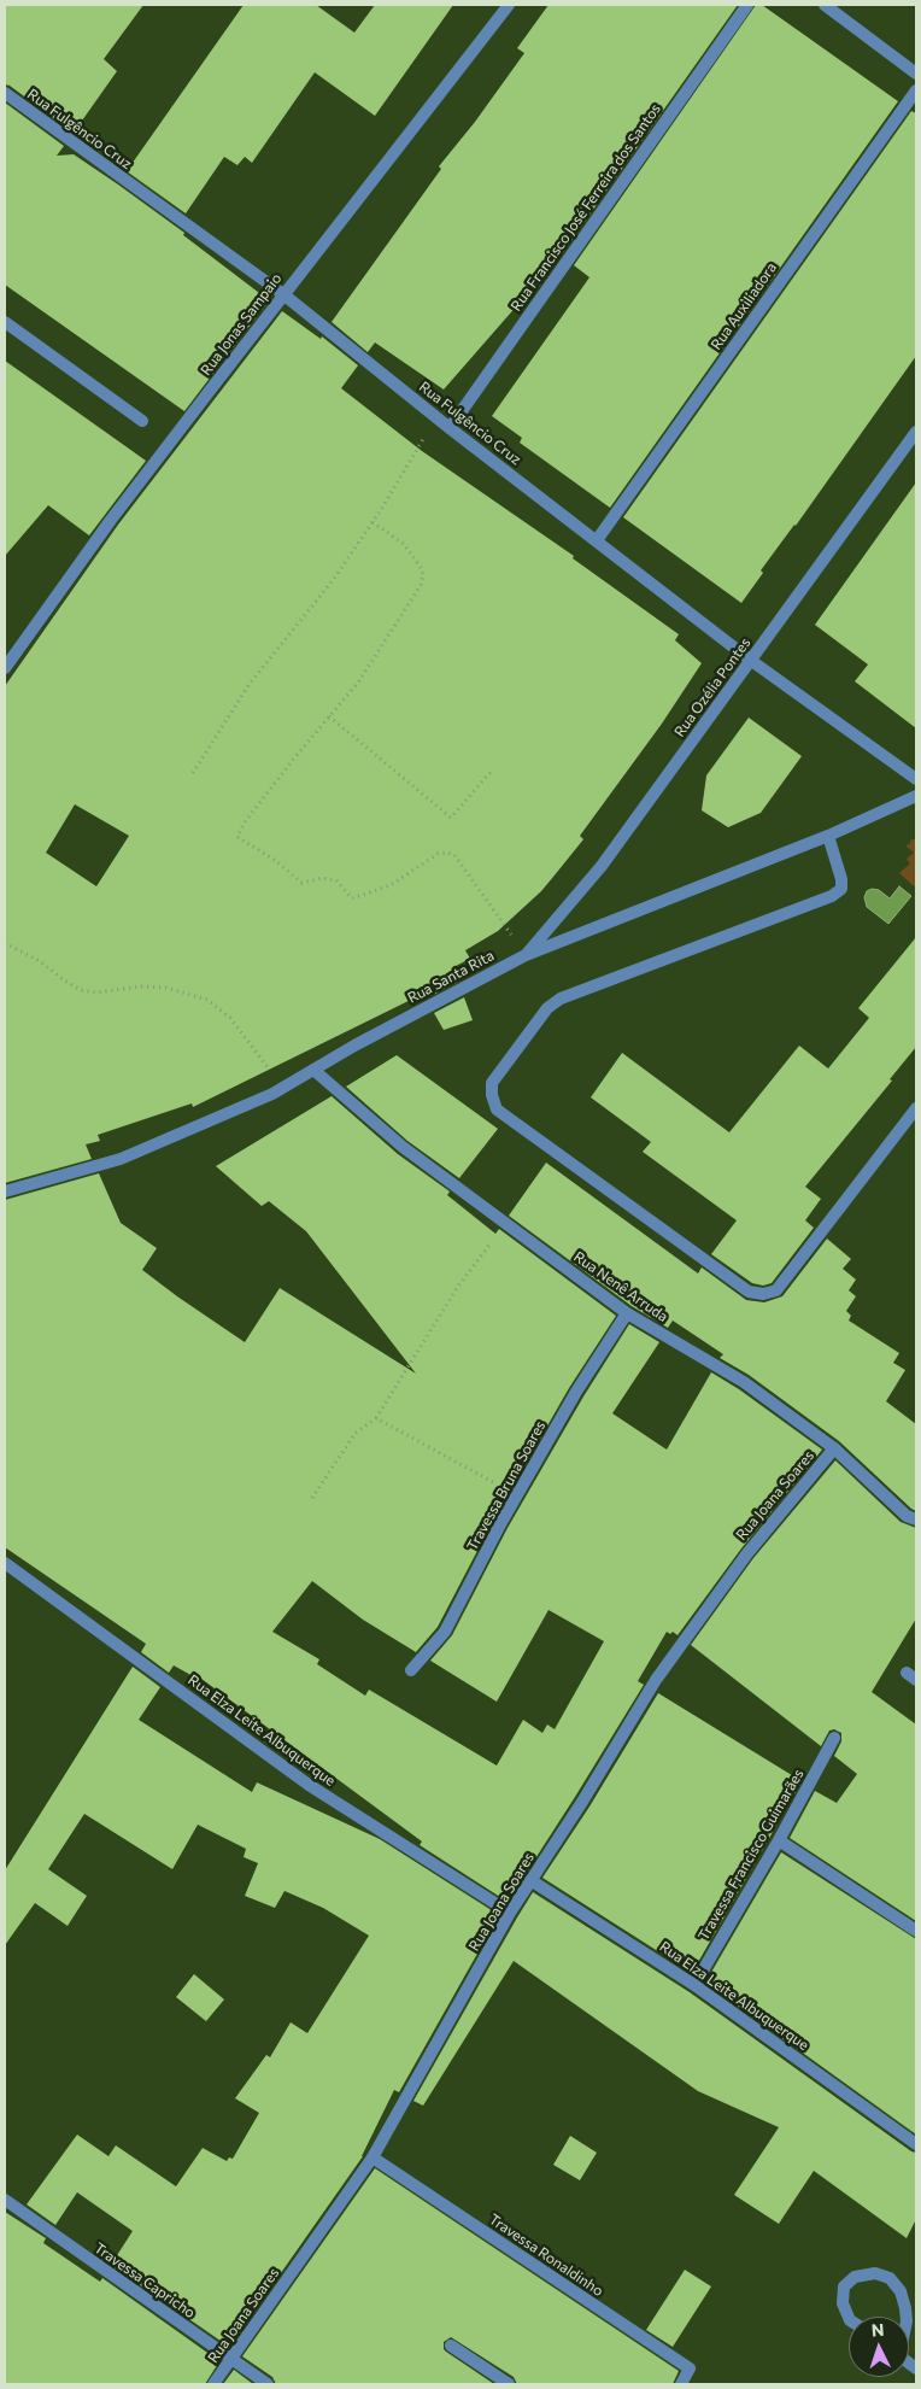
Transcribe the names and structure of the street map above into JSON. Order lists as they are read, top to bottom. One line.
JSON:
{"streets":{"street":["Rua Fulgêncio Cruz","Rua Francisco José Ferreira dos Santos","Rua Auxiliadora","Rua Jonas Sampaio","Rua Ozélia Pontes","Rua Santa Rita","Rua Nenê Arruda","Travessa Bruna Soares","Rua Joana Soares","Rua Elza Leite Albuquerque","Travessa Francisco Guimarães","Travessa Ronaldinho","Travessa Capricho"]},"crossings":[["Rua Fulgêncio Cruz","Rua Francisco José Ferreira dos Santos"],["Rua Fulgêncio Cruz","Rua Auxiliadora"],["Rua Fulgêncio Cruz","Rua Jonas Sampaio"],["Rua Fulgêncio Cruz","Rua Ozélia Pontes"],["Rua Ozélia Pontes","Rua Santa Rita"],["Rua Santa Rita","Rua Nenê Arruda"],["Rua Nenê Arruda","Travessa Bruna Soares"],["Rua Nenê Arruda","Rua Joana Soares"],["Rua Joana Soares","Rua Elza Leite Albuquerque"],["Rua Joana Soares","Travessa Ronaldinho"],["Rua Joana Soares","Travessa Capricho"],["Rua Elza Leite Albuquerque","Travessa Francisco Guimarães"]],"north":"top"}
